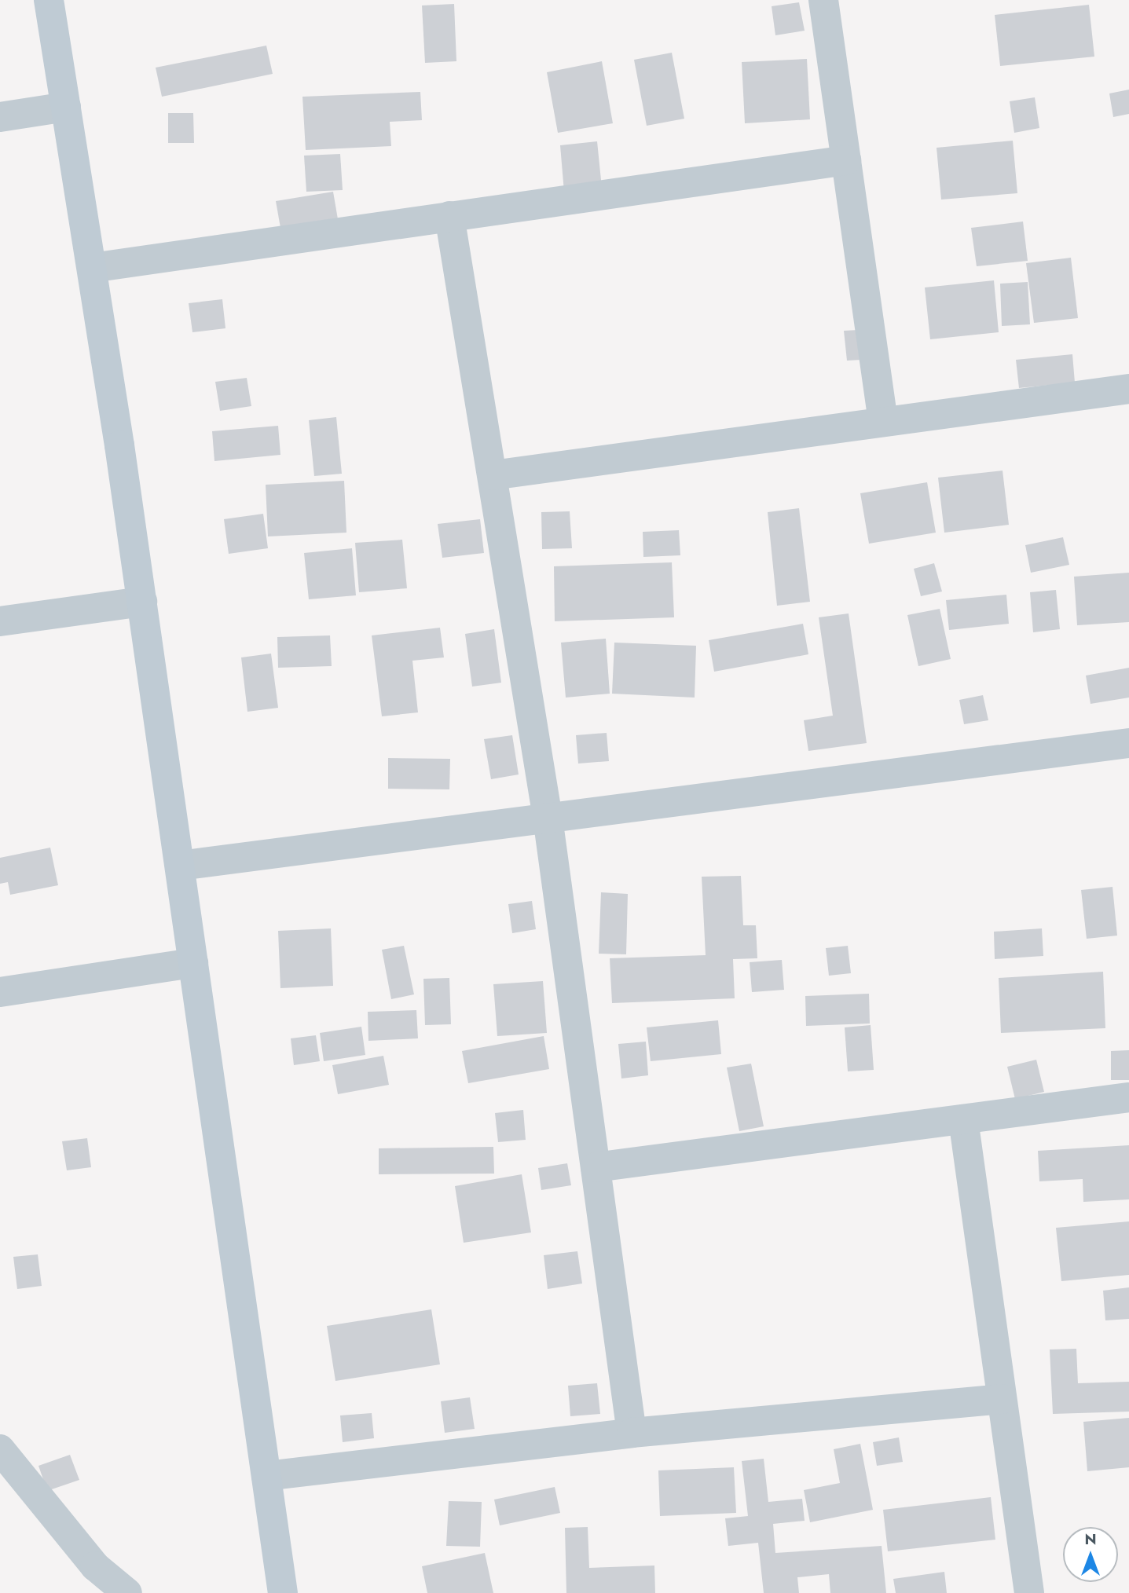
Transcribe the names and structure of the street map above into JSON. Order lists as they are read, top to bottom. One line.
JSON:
{"north":"top"}
